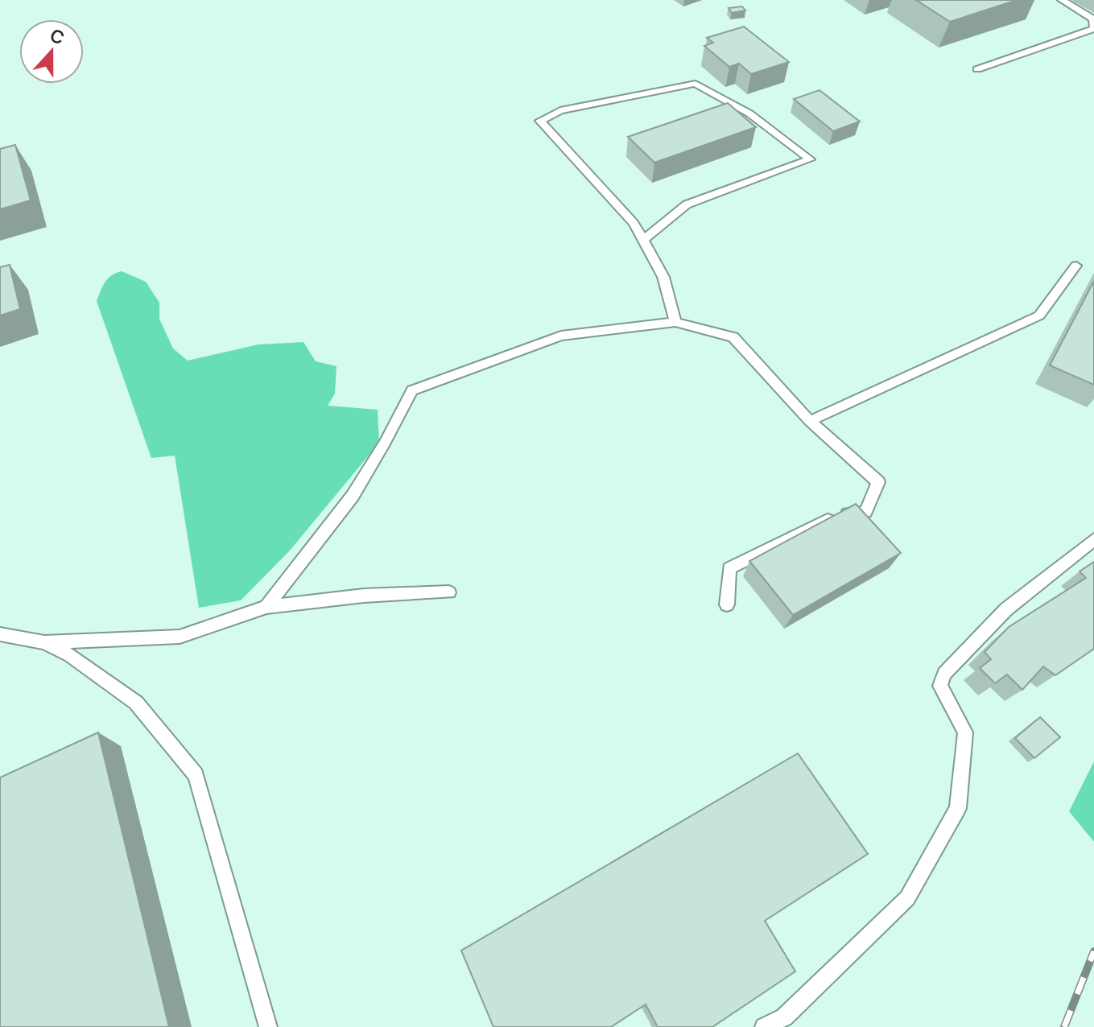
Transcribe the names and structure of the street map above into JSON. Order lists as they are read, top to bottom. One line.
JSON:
{"north":"top"}
